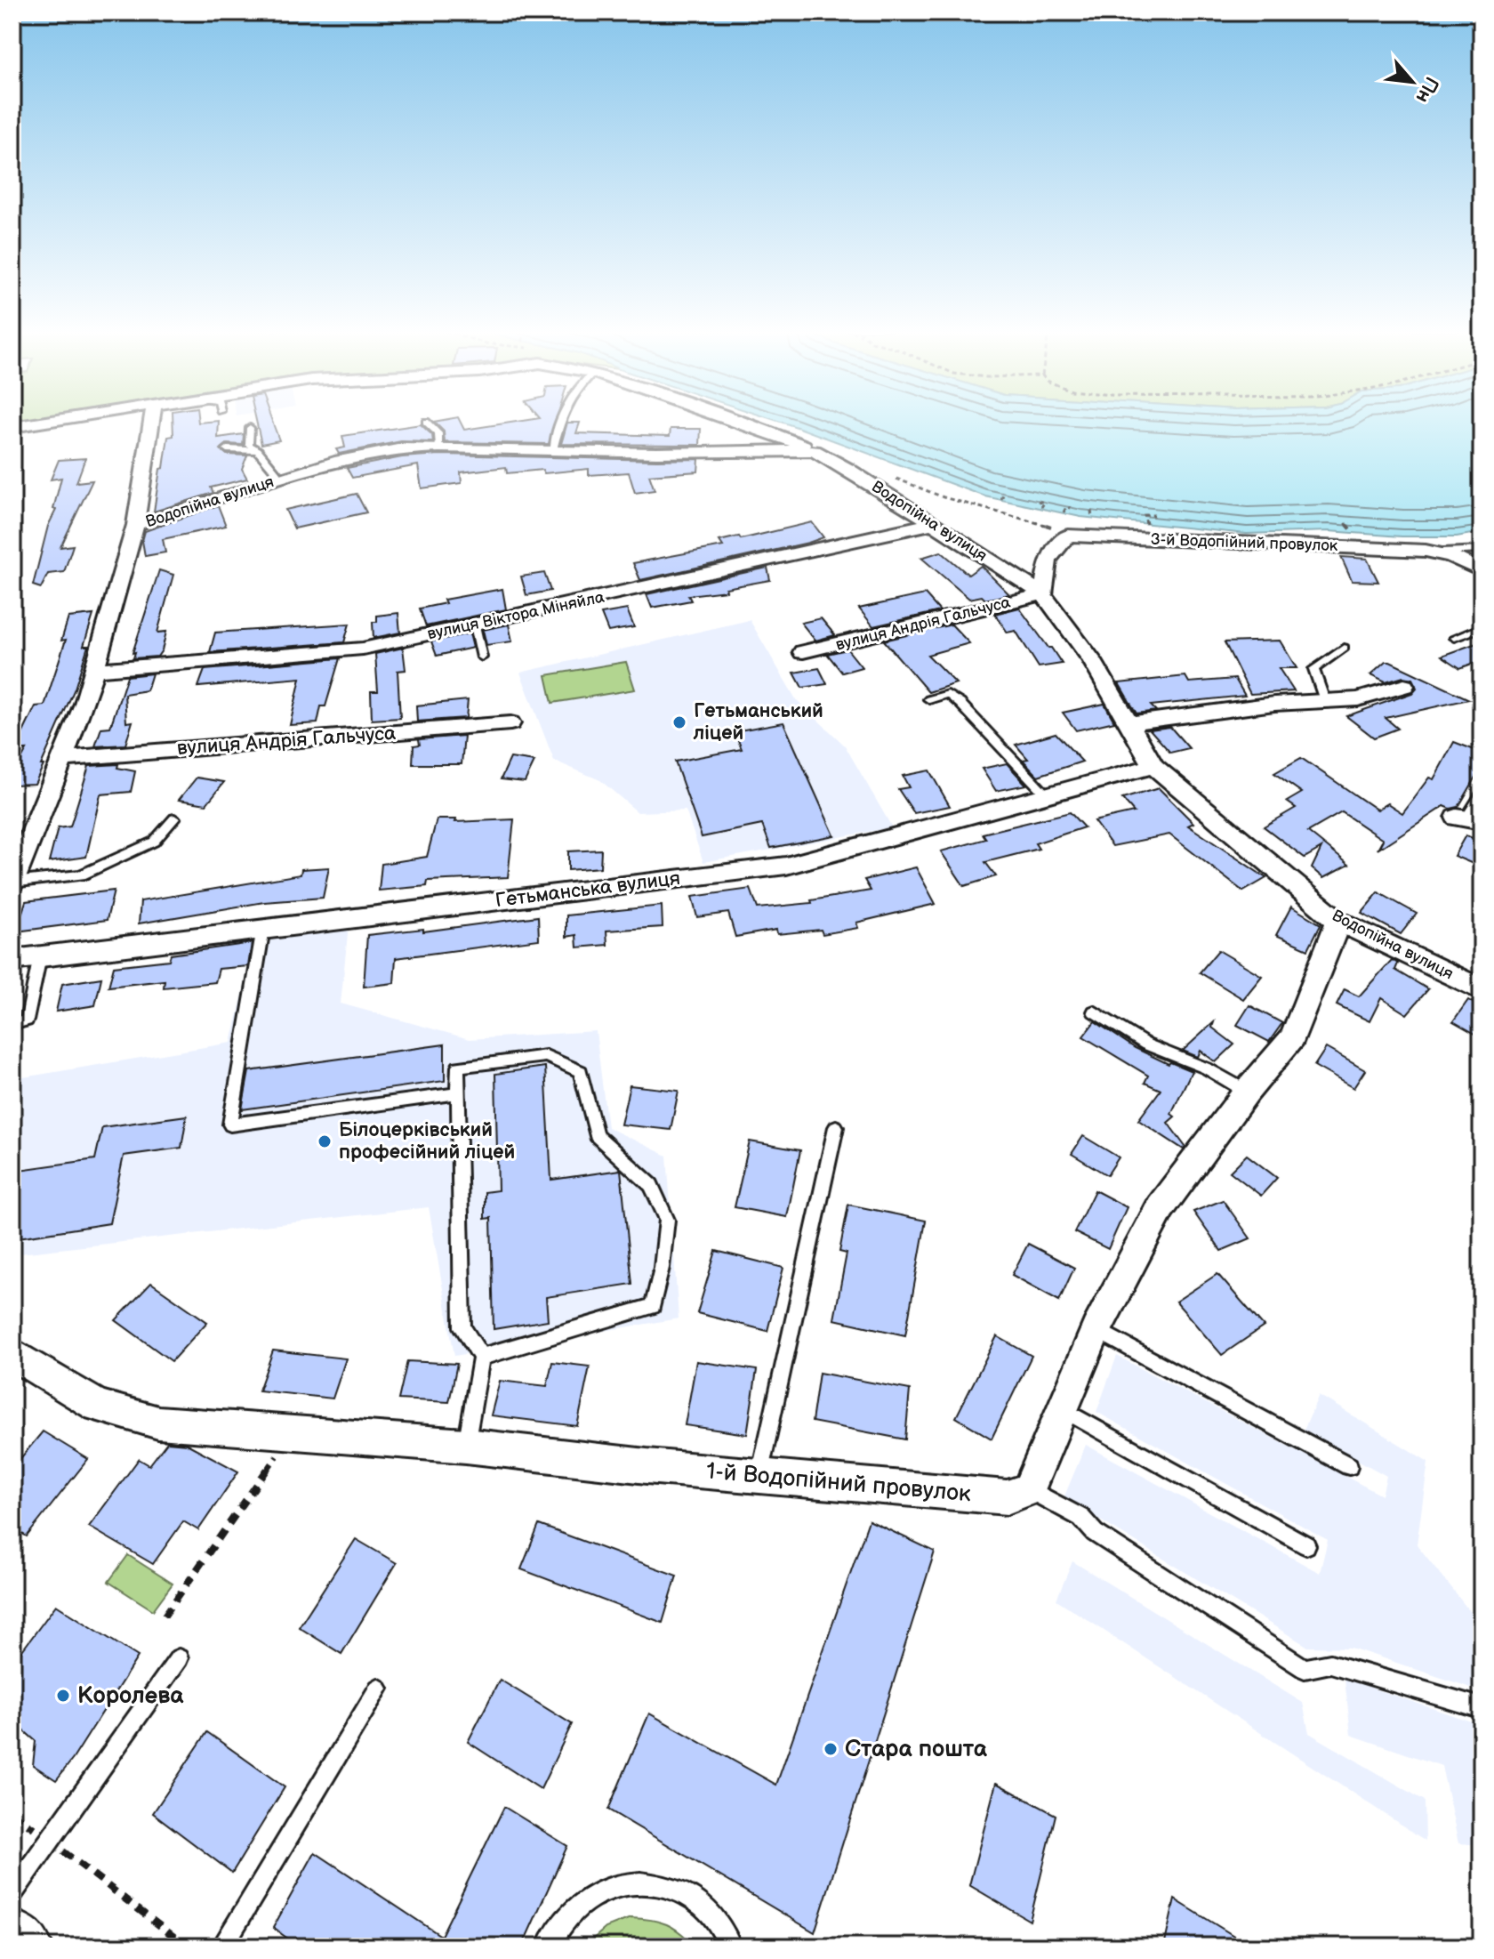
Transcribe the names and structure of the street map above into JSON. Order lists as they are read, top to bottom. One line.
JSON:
{"streets":{"street":["Водопійна вулиця","3-й Водопійний провулок","вулиця Віктора Міняйла","вулиця Андрія Гальчуса","Гетьманська вулиця","1-й Водопійний провулок"]},"crossings":[["Водопійна вулиця","3-й Водопійний провулок"],["Водопійна вулиця","вулиця Віктора Міняйла"],["Водопійна вулиця","вулиця Андрія Гальчуса"],["Водопійна вулиця","Гетьманська вулиця"],["3-й Водопійний провулок","вулиця Андрія Гальчуса"]],"places":["Гетьманський ліцей","Білоцерківський професійний ліцей","Королева","Стара пошта"],"north":"bottom right"}
